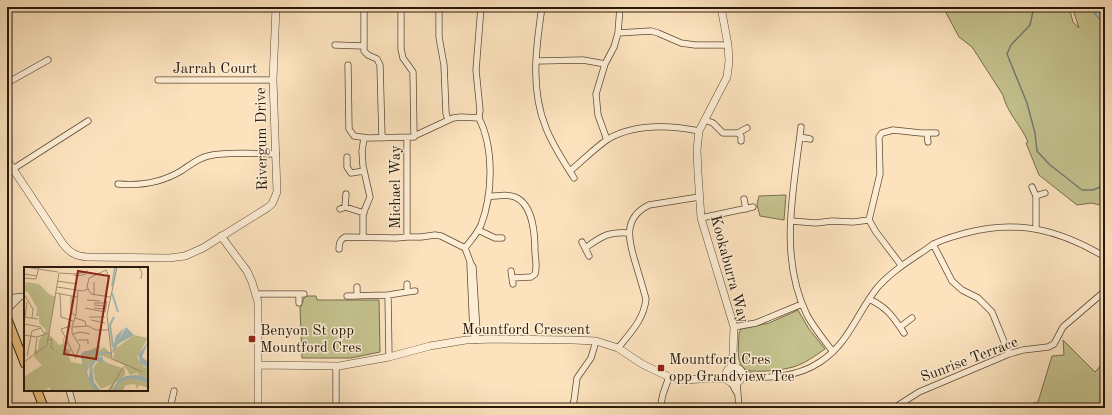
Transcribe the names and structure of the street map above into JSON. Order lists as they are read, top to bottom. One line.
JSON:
{"streets":{"street":["Jarrah Court","Rivergum Drive","Michael Way","Kookaburra Way","Mountford Crescent","Sunrise Terrace"]},"crossings":[["Jarrah Court","Rivergum Drive"],["Kookaburra Way","Mountford Crescent"]],"places":{"transit":["Benyon St opp Mountford Cres","Mountford Cres opp Grandview Tce"]}}
